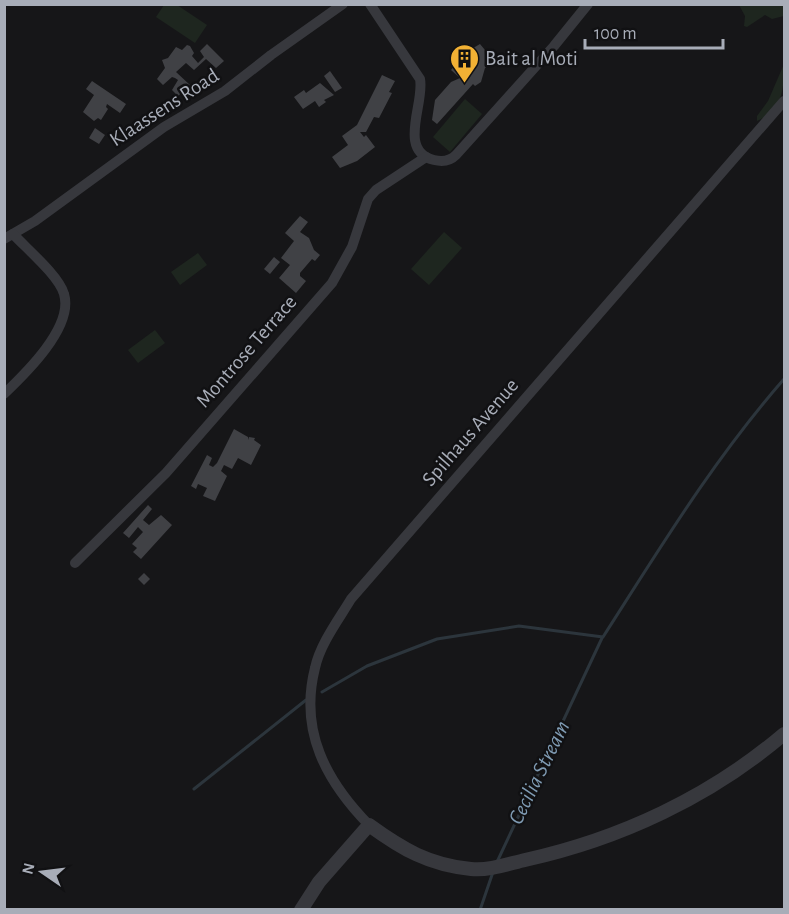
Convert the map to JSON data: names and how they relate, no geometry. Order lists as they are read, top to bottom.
{
  "streets": {
    "street": ["Klaassens Road", "Montrose Terrace", "Spilhaus Avenue"]
  },
  "water": ["Cecilia Stream"],
  "places": {
    "building": ["Bait al Moti"]
  },
  "scale_bar": "100 m",
  "north": "left"
}
